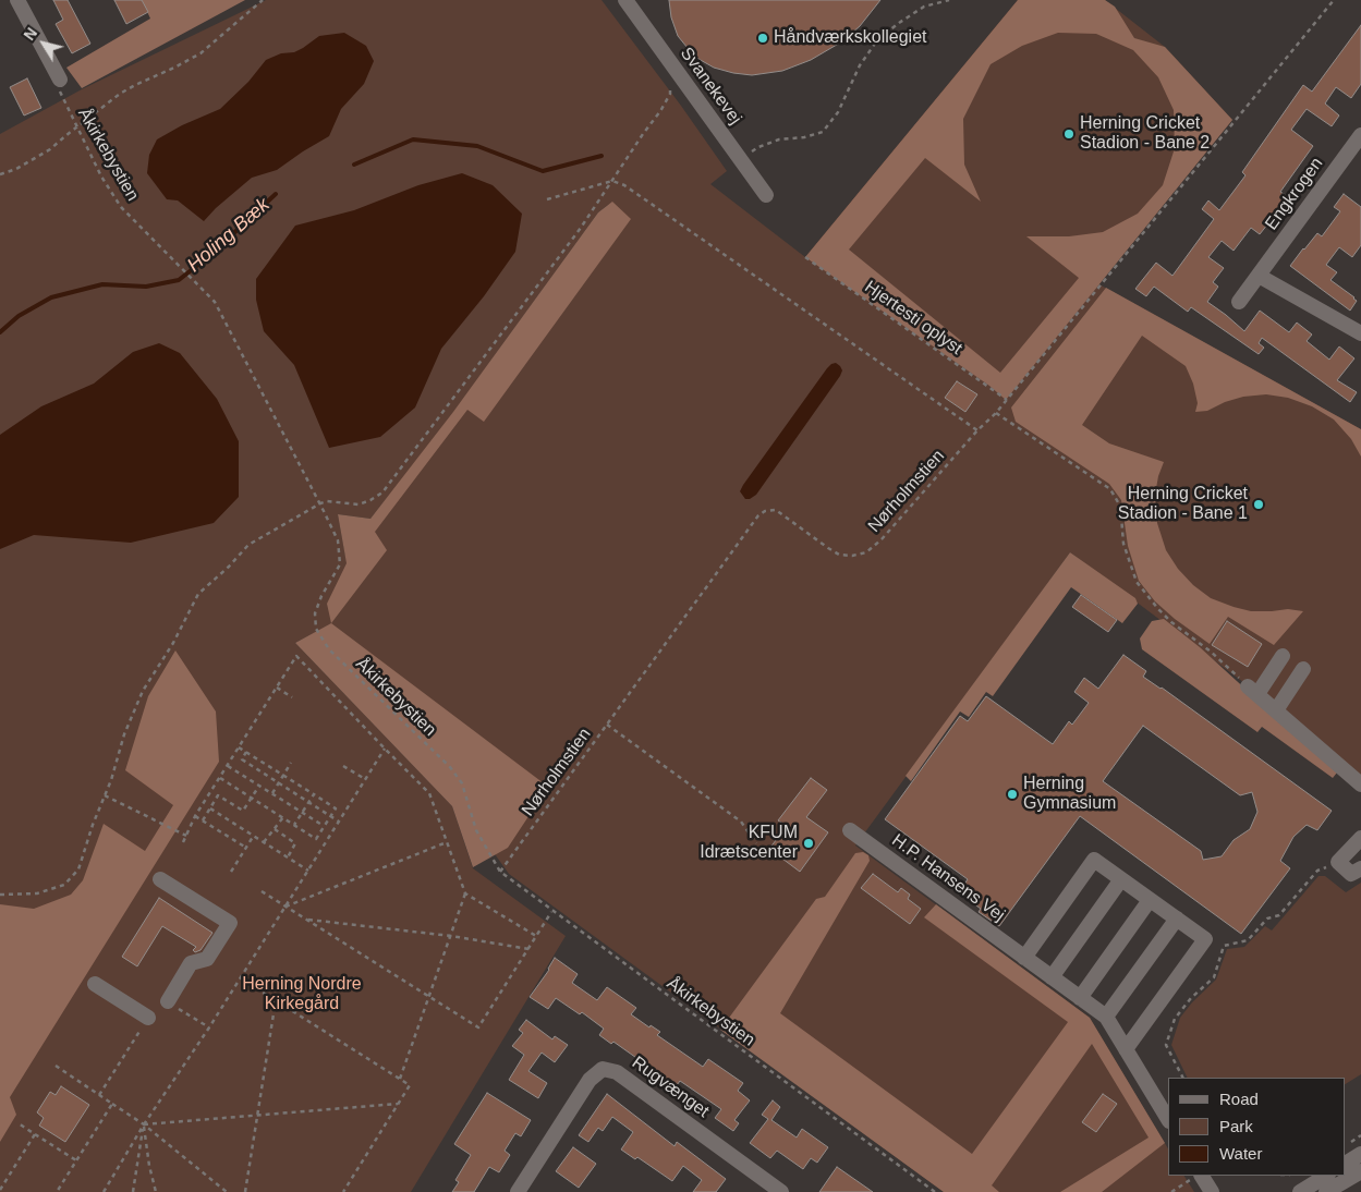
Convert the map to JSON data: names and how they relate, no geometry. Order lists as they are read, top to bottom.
{
  "streets": {
    "street": [
      "Svanekevej",
      "Engkrogen",
      "H.P. Hansens Vej",
      "Rugvænget"
    ],
    "path": ["Åkirkebystien", "Hjertesti oplyst", "Nørholmstien"]
  },
  "crossings": [
    ["Åkirkebystien", "Nørholmstien"],
    ["Hjertesti oplyst", "Nørholmstien"]
  ],
  "water": ["Holing Bæk"],
  "parks": ["Herning Nordre Kirkegård"],
  "places": [
    "Håndværkskollegiet",
    "Herning Cricket Stadion - Bane 2",
    "Herning Cricket Stadion - Bane 1",
    "Herning Gymnasium",
    "KFUM Idrætscenter"
  ],
  "legend": ["Road", "Park", "Water"],
  "north": "top left"
}
